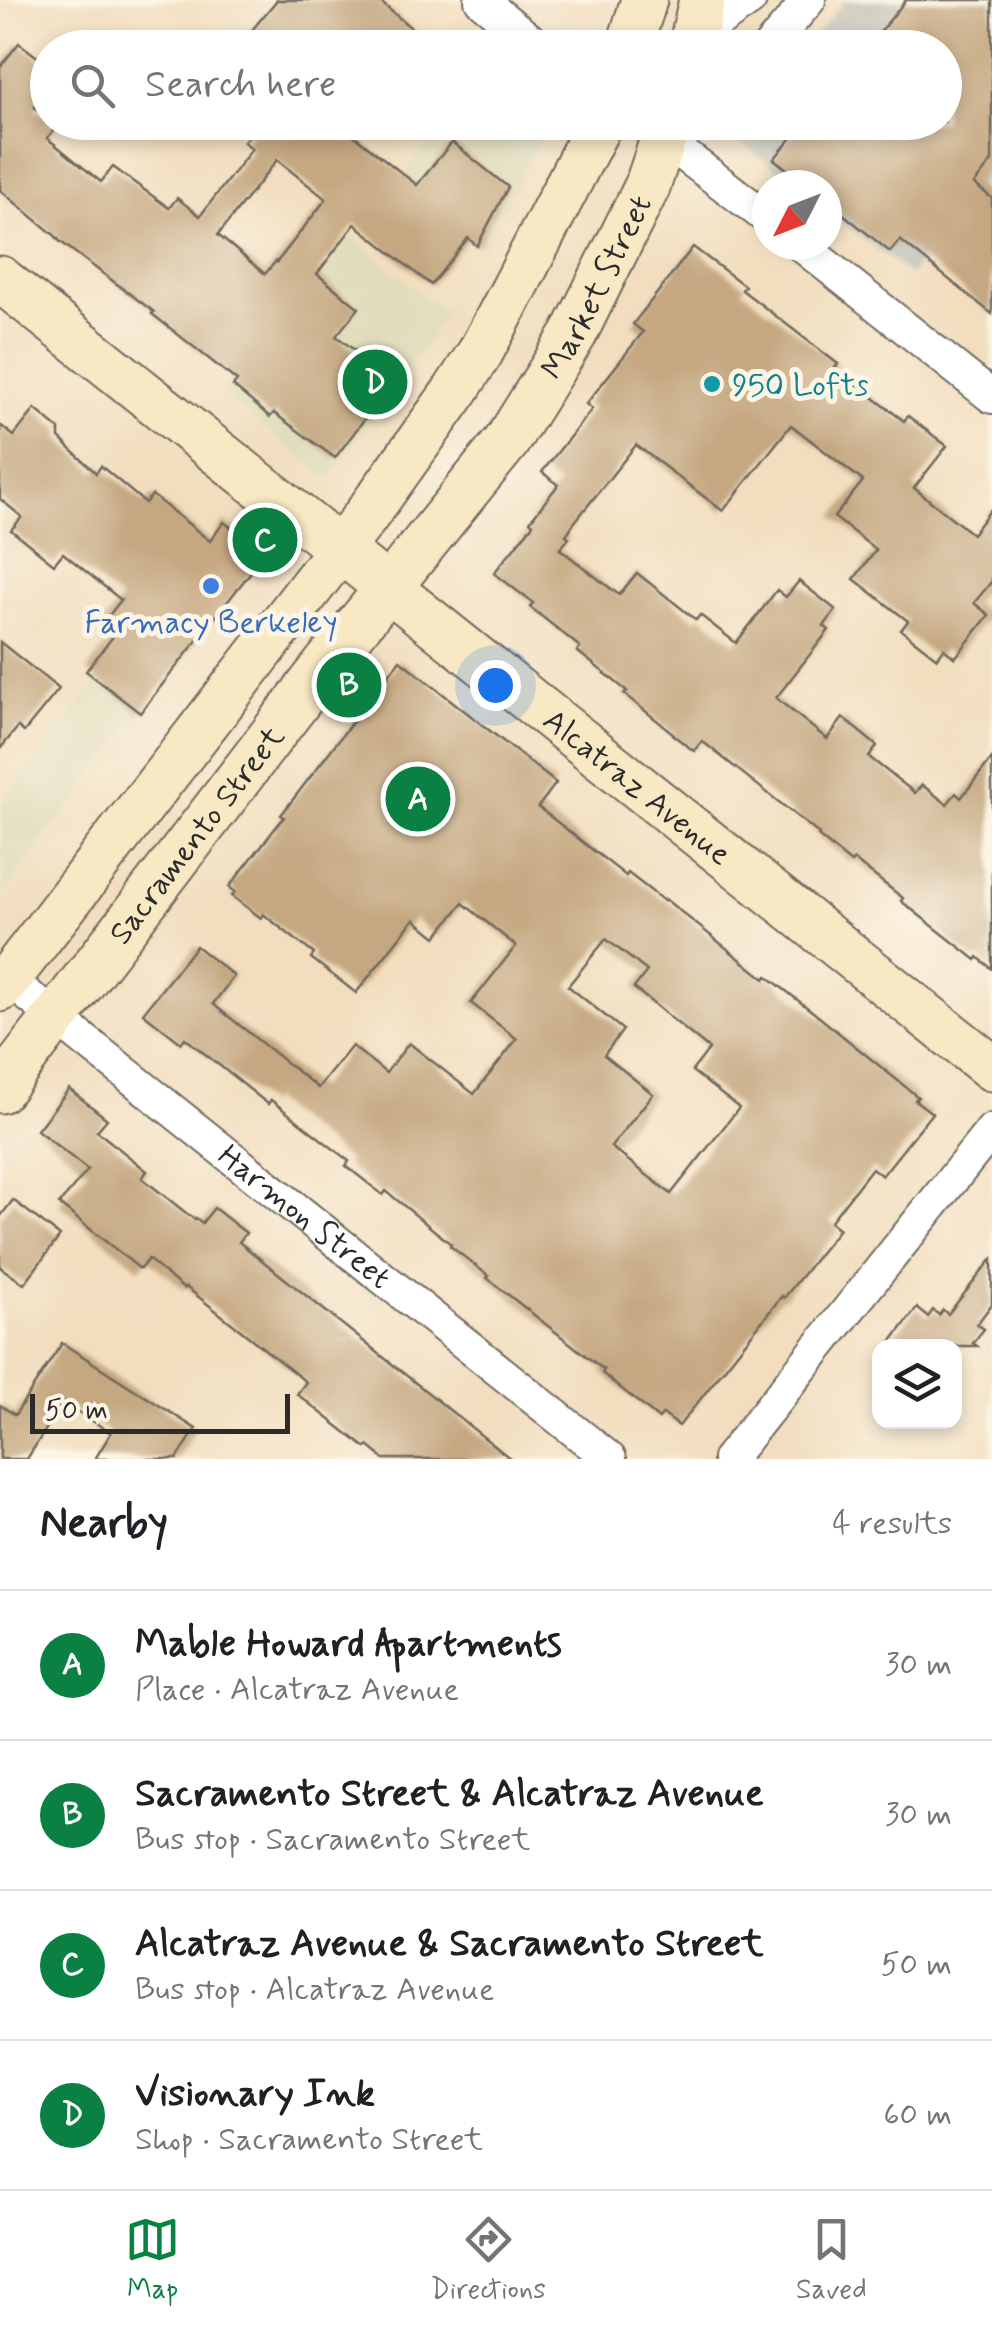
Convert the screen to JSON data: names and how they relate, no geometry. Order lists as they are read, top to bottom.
{
  "streets": {
    "street": [
      "Market Street",
      "Alcatraz Avenue",
      "Sacramento Street",
      "Harmon Street"
    ]
  },
  "crossings": [
    ["Market Street", "Sacramento Street"],
    ["Alcatraz Avenue", "Sacramento Street"],
    ["Sacramento Street", "Harmon Street"]
  ],
  "places": ["950 Lofts", "Farmacy Berkeley"],
  "scale_bar": "50 m",
  "north": "bottom left",
  "page": {
    "search": "Search here",
    "pins": [
      "D",
      "C",
      "B",
      "A"
    ],
    "scale": "50 m",
    "heading": ["Nearby", "4 results"],
    "list": [
      {
        "mark": "A",
        "name": "Mable Howard Apartments",
        "note": "Place · Alcatraz Avenue",
        "value": "30 m"
      },
      {
        "mark": "B",
        "name": "Sacramento Street & Alcatraz Avenue",
        "note": "Bus stop · Sacramento Street",
        "value": "30 m"
      },
      {
        "mark": "C",
        "name": "Alcatraz Avenue & Sacramento Street",
        "note": "Bus stop · Alcatraz Avenue",
        "value": "50 m"
      },
      {
        "mark": "D",
        "name": "Visionary Ink",
        "note": "Shop · Sacramento Street",
        "value": "60 m"
      }
    ],
    "nav": ["Map", "Directions", "Saved"]
  }
}
